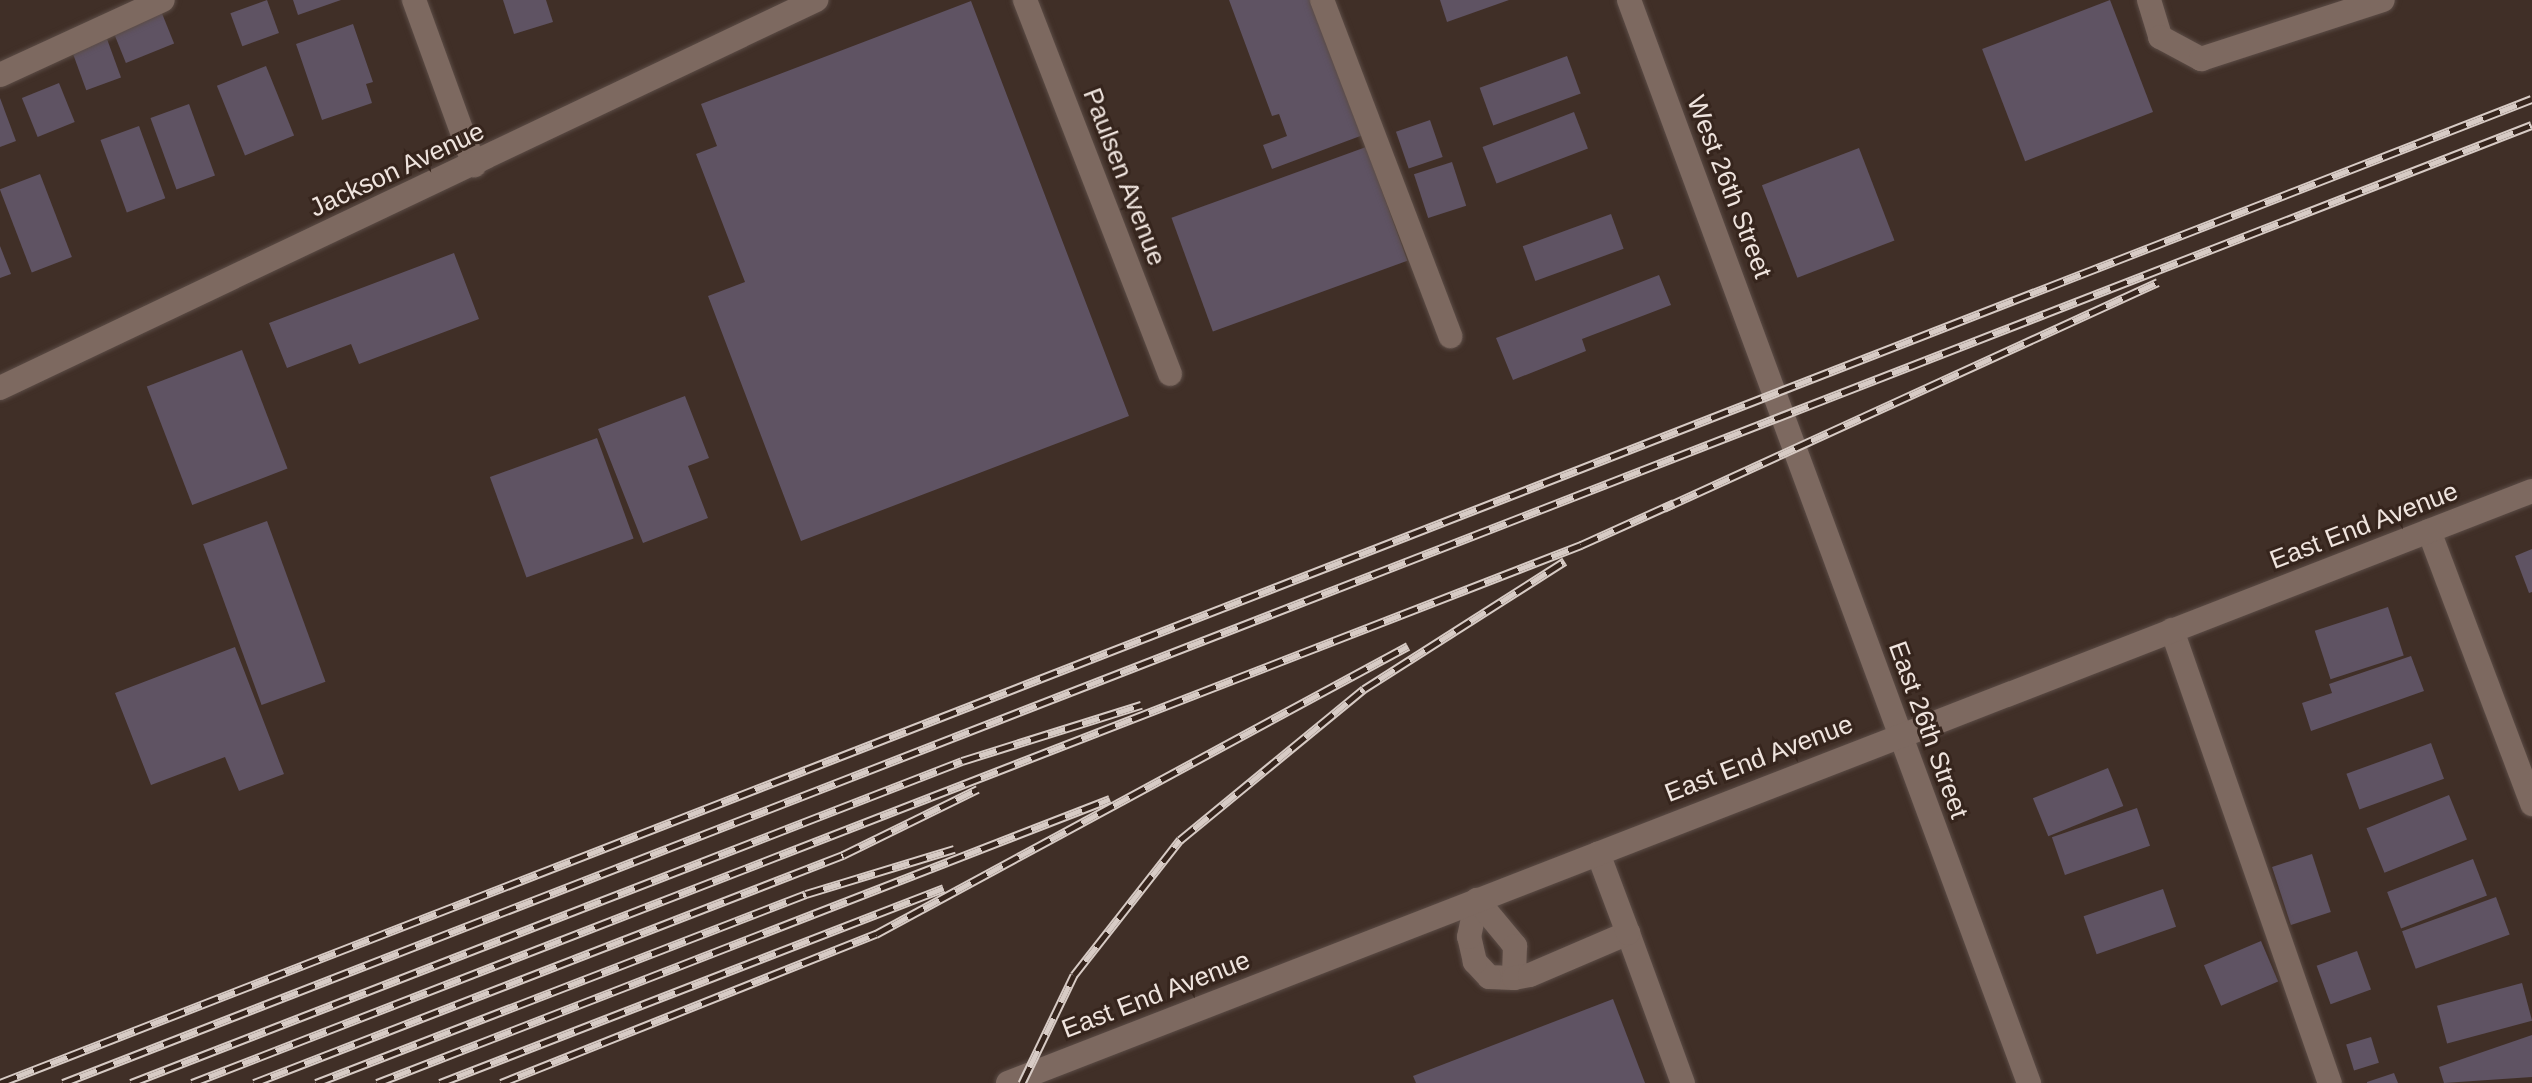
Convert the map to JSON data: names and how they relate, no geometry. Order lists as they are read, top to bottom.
{
  "streets": {
    "street": [
      "Jackson Avenue",
      "Paulsen Avenue",
      "West 26th Street",
      "East End Avenue",
      "East 26th Street"
    ]
  },
  "crossings": [
    ["West 26th Street", "East 26th Street"],
    ["East End Avenue", "East 26th Street"]
  ]
}
